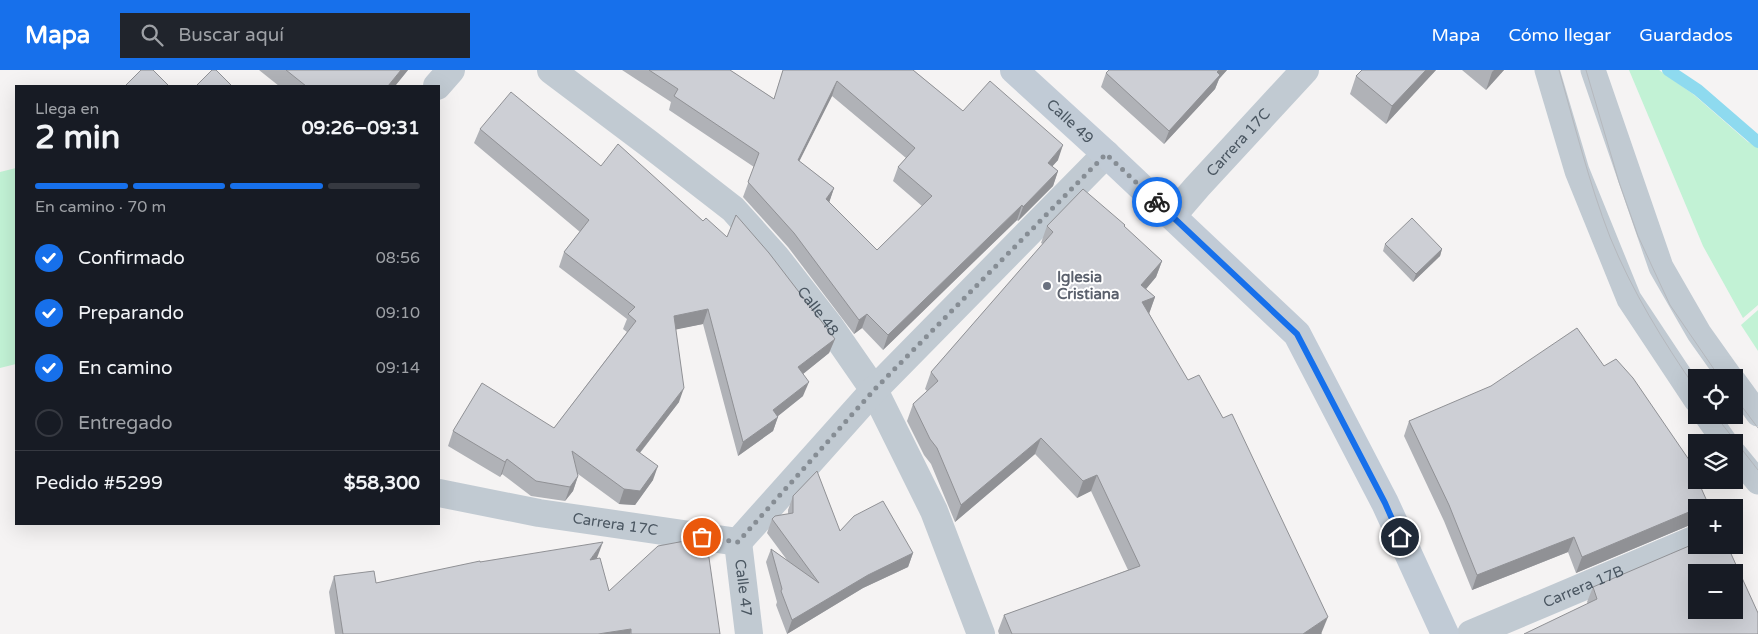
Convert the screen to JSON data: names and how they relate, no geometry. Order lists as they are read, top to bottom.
{
  "streets": {
    "main road": ["Calle 49"],
    "street": [
      "Carrera 17C",
      "Calle 48",
      "Carrera 17B",
      "Calle 47"
    ]
  },
  "crossings": [
    ["Calle 49", "Carrera 17C"],
    ["Carrera 17C", "Calle 47"]
  ],
  "places": ["Iglesia Cristiana"],
  "page": {
    "header": "Mapa",
    "search": "Buscar aquí",
    "nav": ["Mapa", "Cómo llegar", "Guardados"],
    "heading": ["2 min", "Llega en", "09:26–09:31"],
    "panel": ["Pedido #5299", "$58,300"],
    "bar": "En camino · 70 m",
    "list": [
      ["Confirmado", "08:56"],
      ["Preparando", "09:10"],
      ["En camino", "09:14"],
      "Entregado"
    ],
    "map_buttons": ["+", "−"]
  }
}
